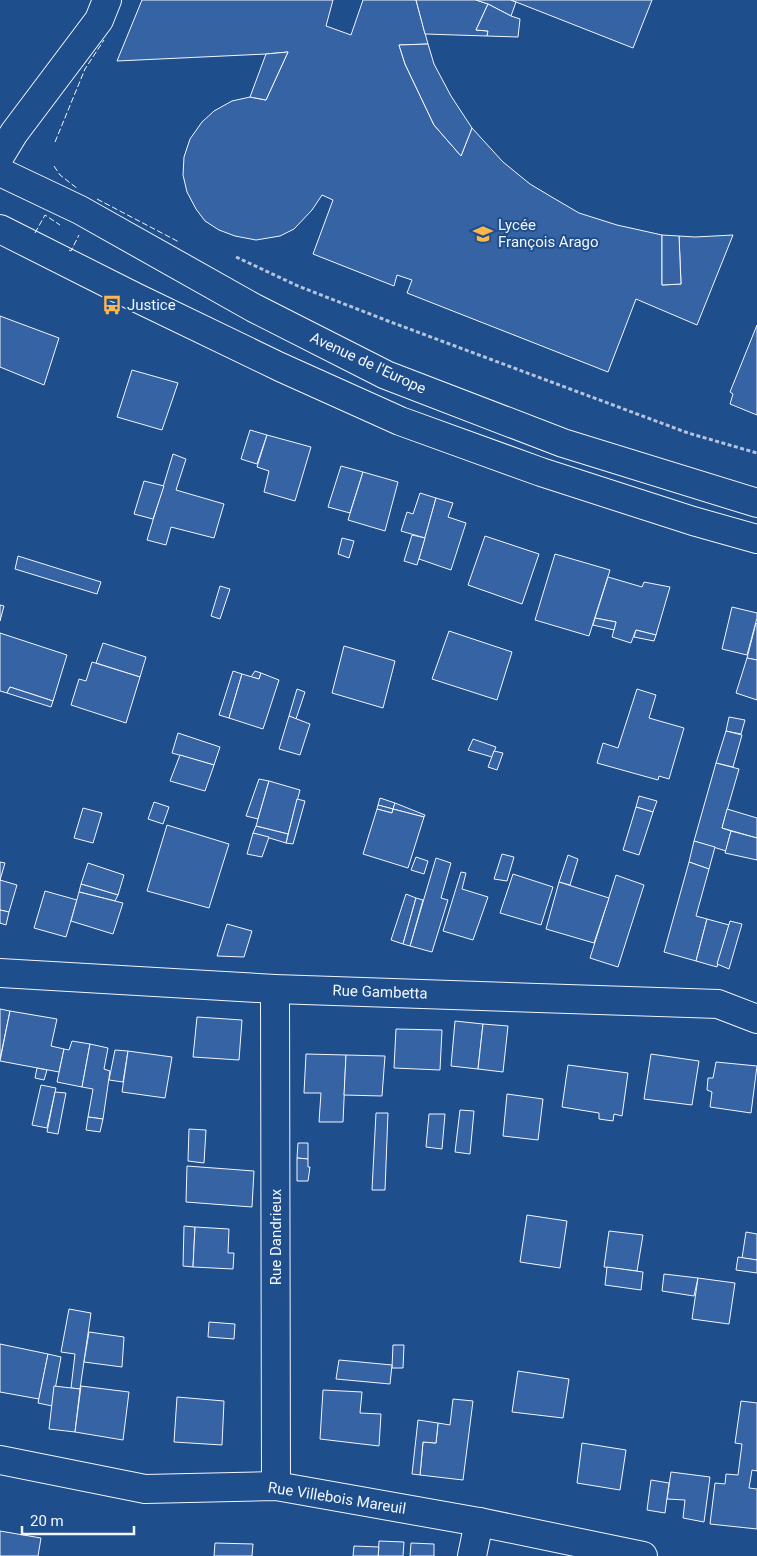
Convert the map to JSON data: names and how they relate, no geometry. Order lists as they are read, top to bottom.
{
  "streets": {
    "street": [
      "Avenue de l'Europe",
      "Rue Gambetta",
      "Rue Dandrieux",
      "Rue Villebois Mareuil"
    ]
  },
  "crossings": [
    ["Rue Gambetta", "Rue Dandrieux"],
    ["Rue Dandrieux", "Rue Villebois Mareuil"]
  ],
  "places": {
    "school or university": ["Lycée François Arago"],
    "bus stop": ["Justice"]
  },
  "scale_bar": "20 m"
}
